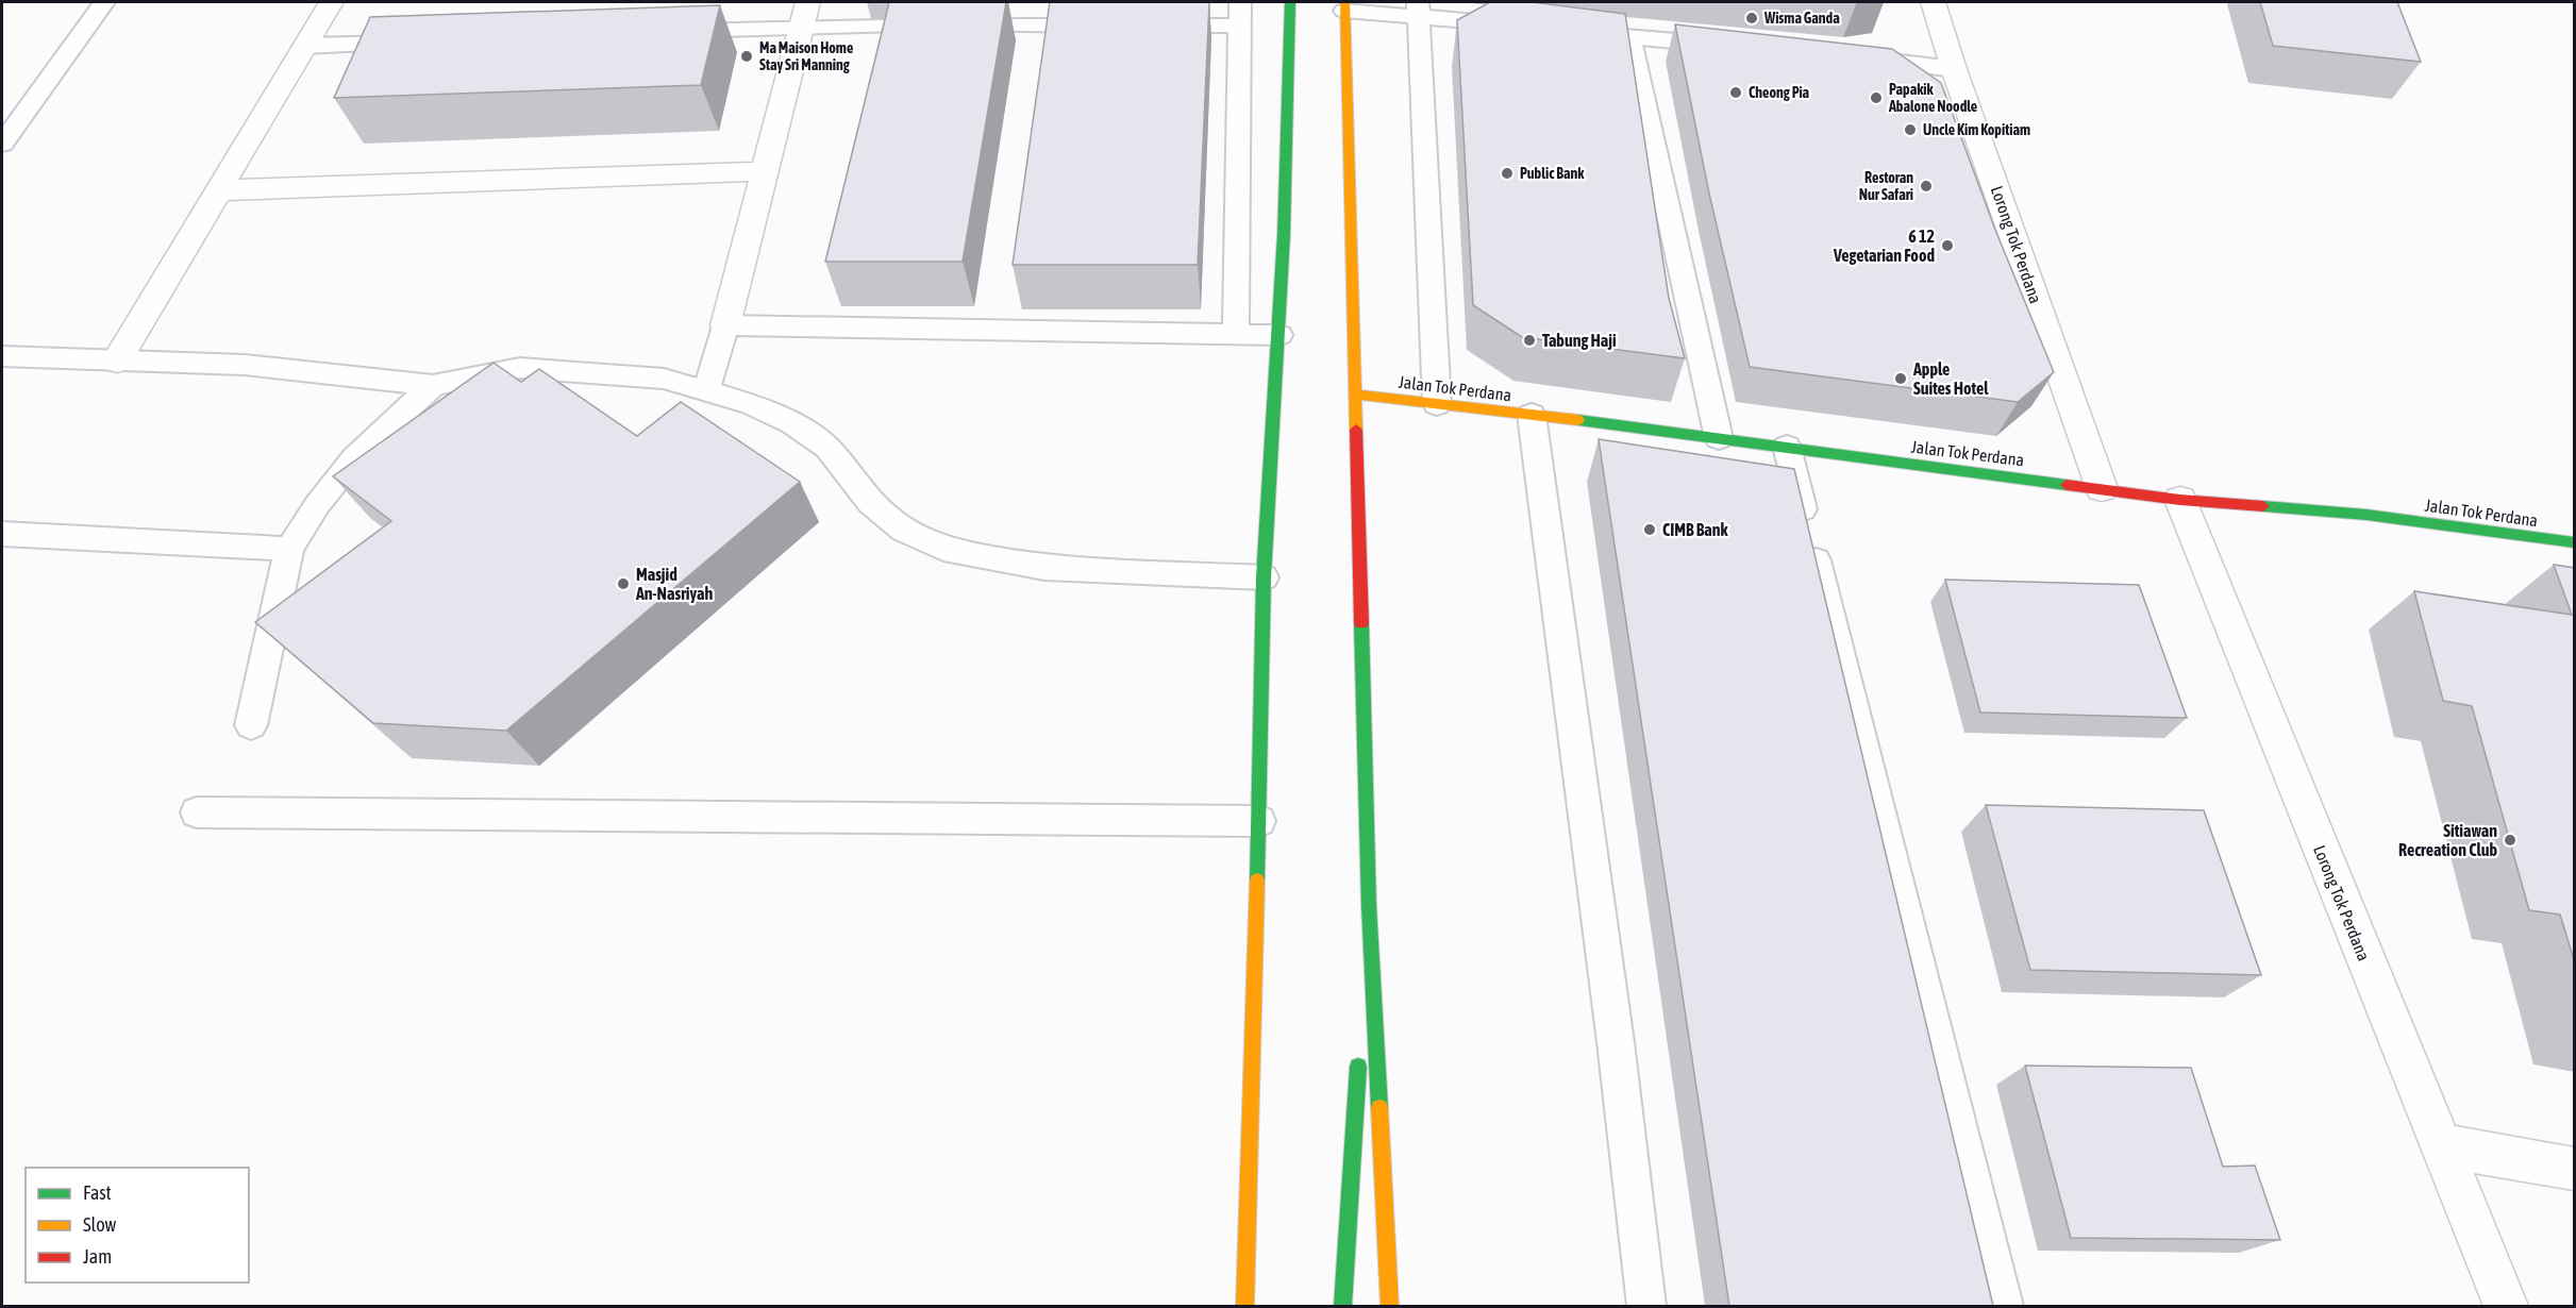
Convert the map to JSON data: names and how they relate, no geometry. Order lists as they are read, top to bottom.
{
  "streets": {
    "main road": ["Jalan Tok Perdana"],
    "street": ["Lorong Tok Perdana"]
  },
  "crossings": [
    ["Lorong Tok Perdana", "Jalan Tok Perdana"]
  ],
  "places": [
    "Wisma Ganda",
    "Ma Maison Home Stay Sri Manning",
    "Cheong Pia",
    "Papakik Abalone Noodle",
    "Uncle Kim Kopitiam",
    "Public Bank",
    "Restoran Nur Safari",
    "6 12 Vegetarian Food",
    "Tabung Haji",
    "Apple Suites Hotel",
    "CIMB Bank",
    "Masjid An-Nasriyah",
    "Sitiawan Recreation Club"
  ],
  "legend": ["Fast", "Slow", "Jam"]
}
